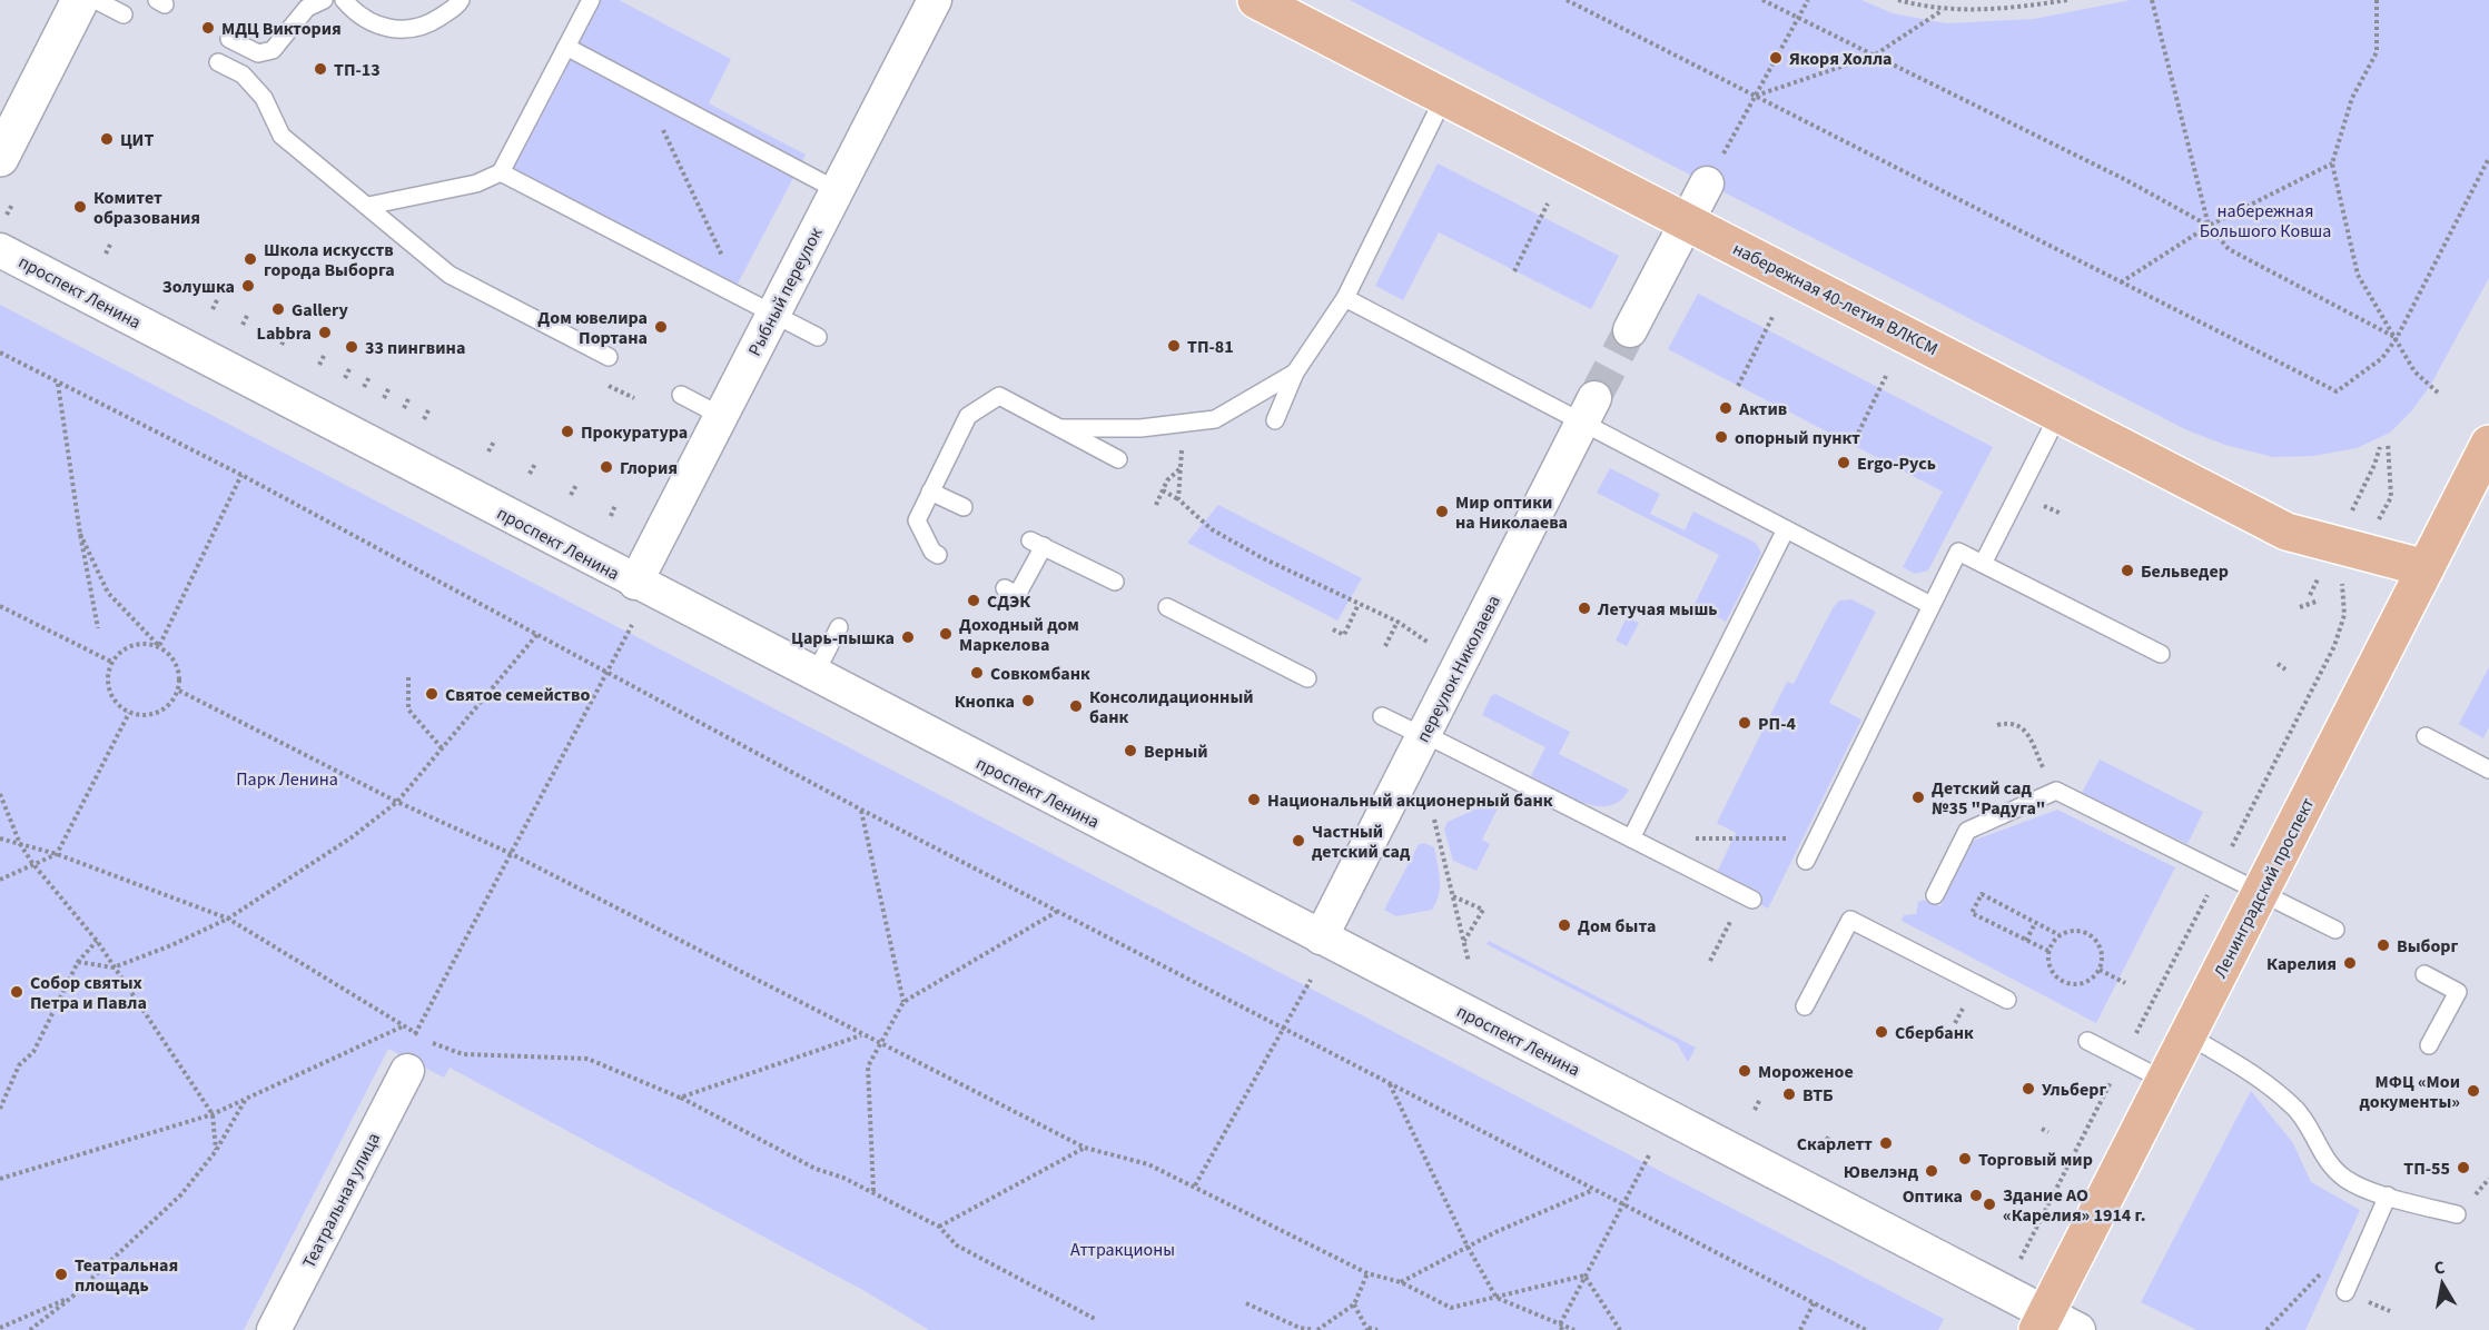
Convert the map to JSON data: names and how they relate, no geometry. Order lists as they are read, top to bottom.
{
  "streets": {
    "main road": ["набережная 40-летия ВЛКСМ", "Ленинградский проспект"],
    "street": [
      "проспект Ленина",
      "Рыбный переулок",
      "переулок Николаева",
      "Театральная улица"
    ]
  },
  "crossings": [
    ["проспект Ленина", "Рыбный переулок"],
    ["проспект Ленина", "переулок Николаева"],
    ["проспект Ленина", "Ленинградский проспект"],
    ["набережная 40-летия ВЛКСМ", "Ленинградский проспект"]
  ],
  "parks": ["набережная Большого Ковша", "Парк Ленина", "Аттракционы"],
  "places": [
    "МДЦ Виктория",
    "Якоря Холла",
    "ТП-13",
    "ЦИТ",
    "Комитет образования",
    "Школа искусств города Выборга",
    "Золушка",
    "Gallery",
    "Дом ювелира Портана",
    "Labbra",
    "ТП-81",
    "33 пингвина",
    "Актив",
    "Прокуратура",
    "опорный пункт",
    "Ergo-Русь",
    "Глория",
    "Мир оптики на Николаева",
    "Бельведер",
    "СДЭК",
    "Летучая мышь",
    "Доходный дом Маркелова",
    "Царь-пышка",
    "Совкомбанк",
    "Святое семейство",
    "Кнопка",
    "Консолидационный банк",
    "РП-4",
    "Верный",
    "Детский сад №35 \"Радуга\"",
    "Национальный акционерный банк",
    "Частный детский сад",
    "Дом быта",
    "Выборг",
    "Карелия",
    "Собор святых Петра и Павла",
    "Сбербанк",
    "Мороженое",
    "Ульберг",
    "МФЦ «Мои документы»",
    "ВТБ",
    "Скарлетт",
    "Торговый мир",
    "ТП-55",
    "Ювелэнд",
    "Оптика",
    "Здание АО «Карелия» 1914 г.",
    "Театральная площадь"
  ],
  "north": "top"
}
